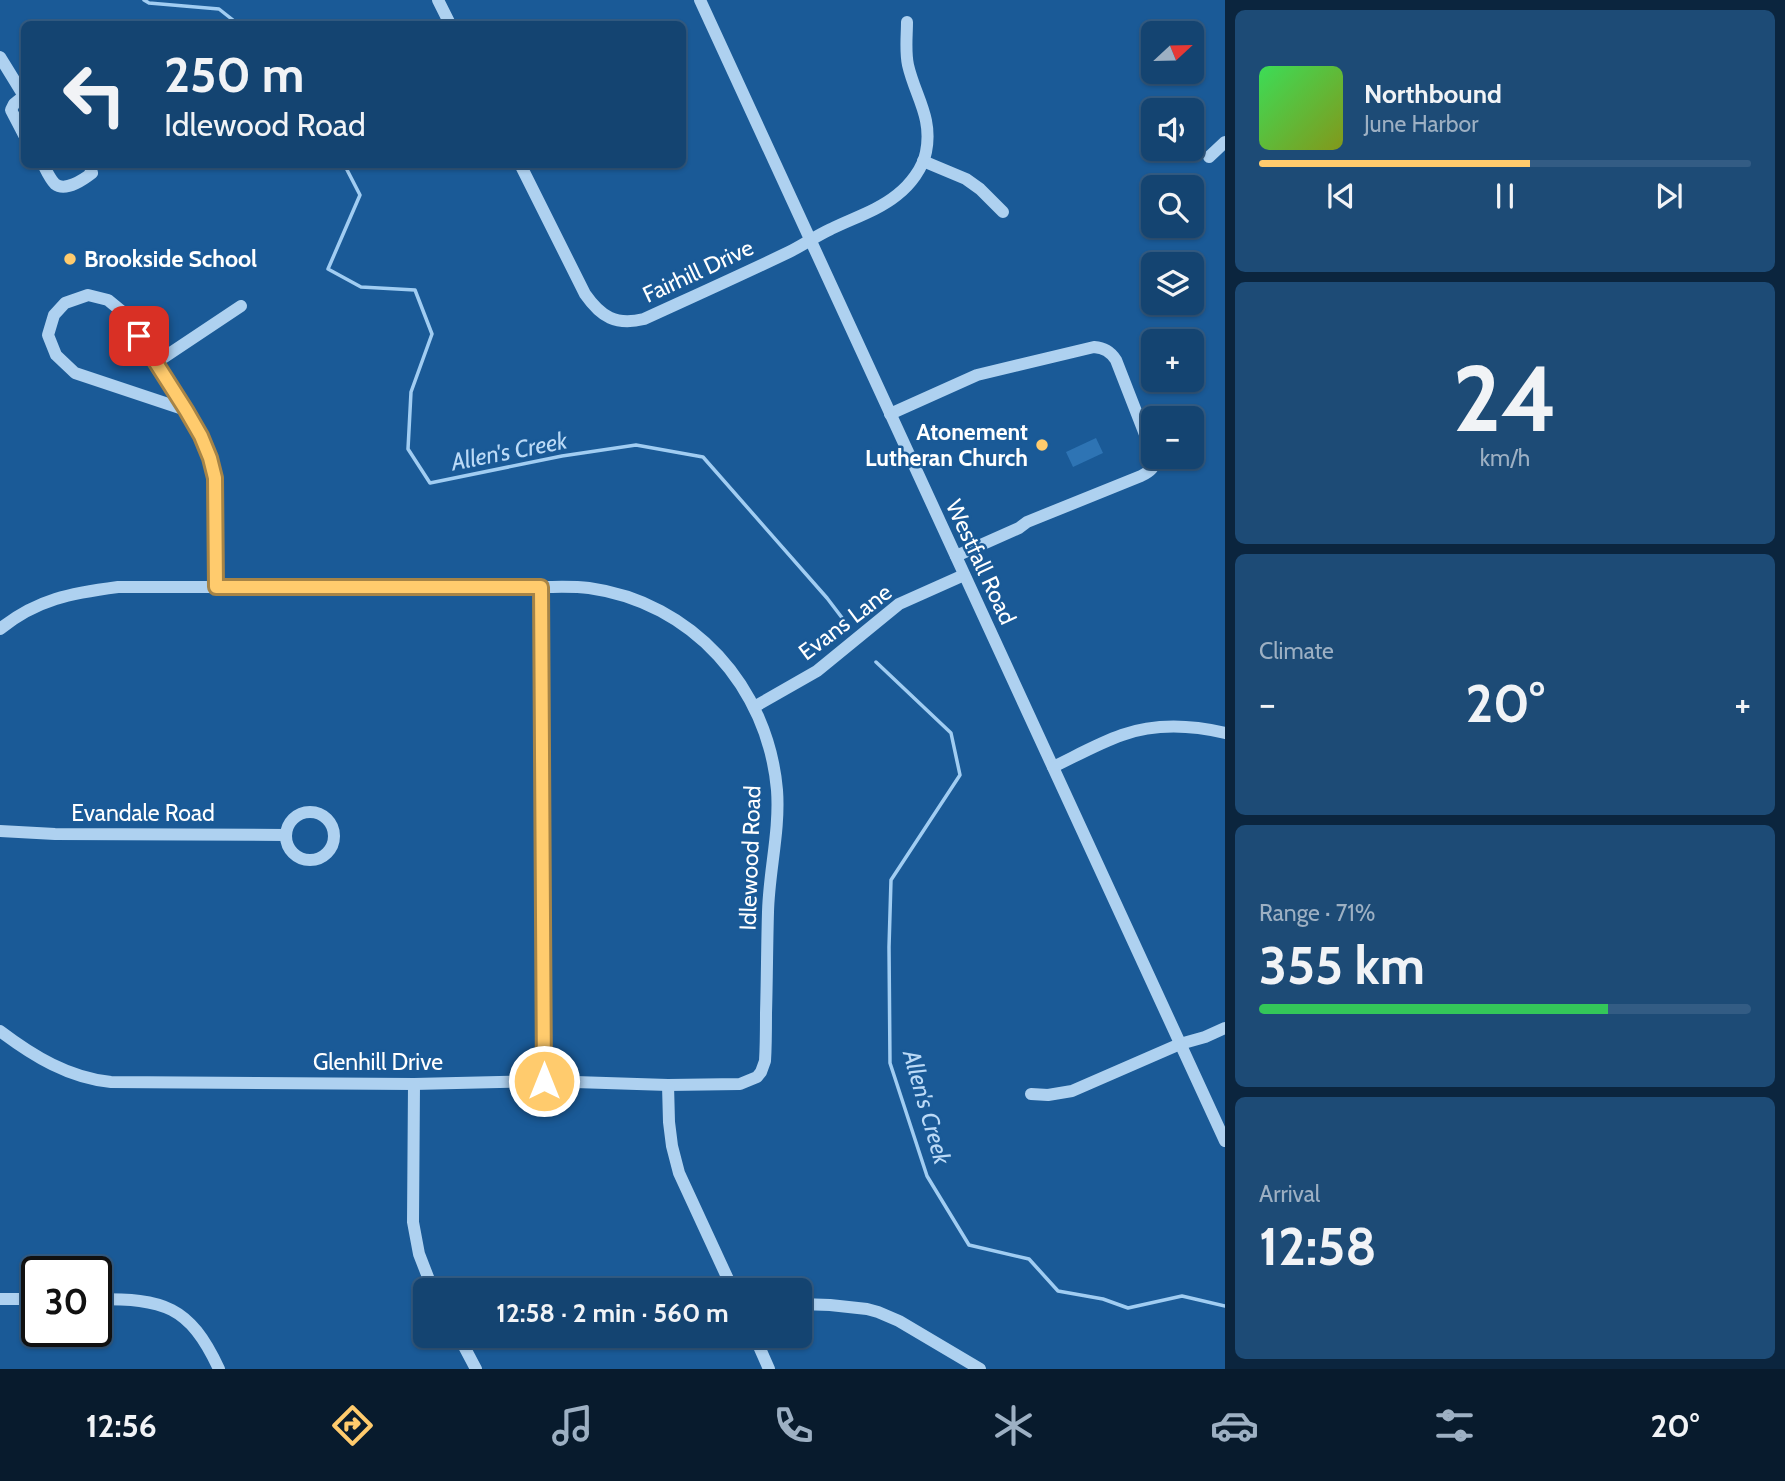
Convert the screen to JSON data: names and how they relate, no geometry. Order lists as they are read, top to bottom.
{
  "streets": {
    "street": [
      "Fairhill Drive",
      "Westfall Road",
      "Evans Lane",
      "Evandale Road",
      "Idlewood Road",
      "Glenhill Drive"
    ]
  },
  "crossings": [
    ["Fairhill Drive", "Westfall Road"],
    ["Westfall Road", "Evans Lane"],
    ["Evans Lane", "Idlewood Road"],
    ["Idlewood Road", "Glenhill Drive"]
  ],
  "water": ["Allen's Creek"],
  "places": ["Brookside School", "Atonement Lutheran Church"],
  "north": "right",
  "page": {
    "map_buttons": ["+", "−"],
    "turn": ["250 m", "Idlewood Road"],
    "song": ["Northbound", "June Harbor"],
    "tile": [
      ["24", "km/h"],
      "Climate",
      ["Range · 71%", "355 km"],
      ["Arrival", "12:58"]
    ],
    "heat": ["−", "20°", "+"],
    "limit": "30",
    "trip": "12:58 · 2 min · 560 m",
    "tabs": ["12:56", "20°"]
  }
}
